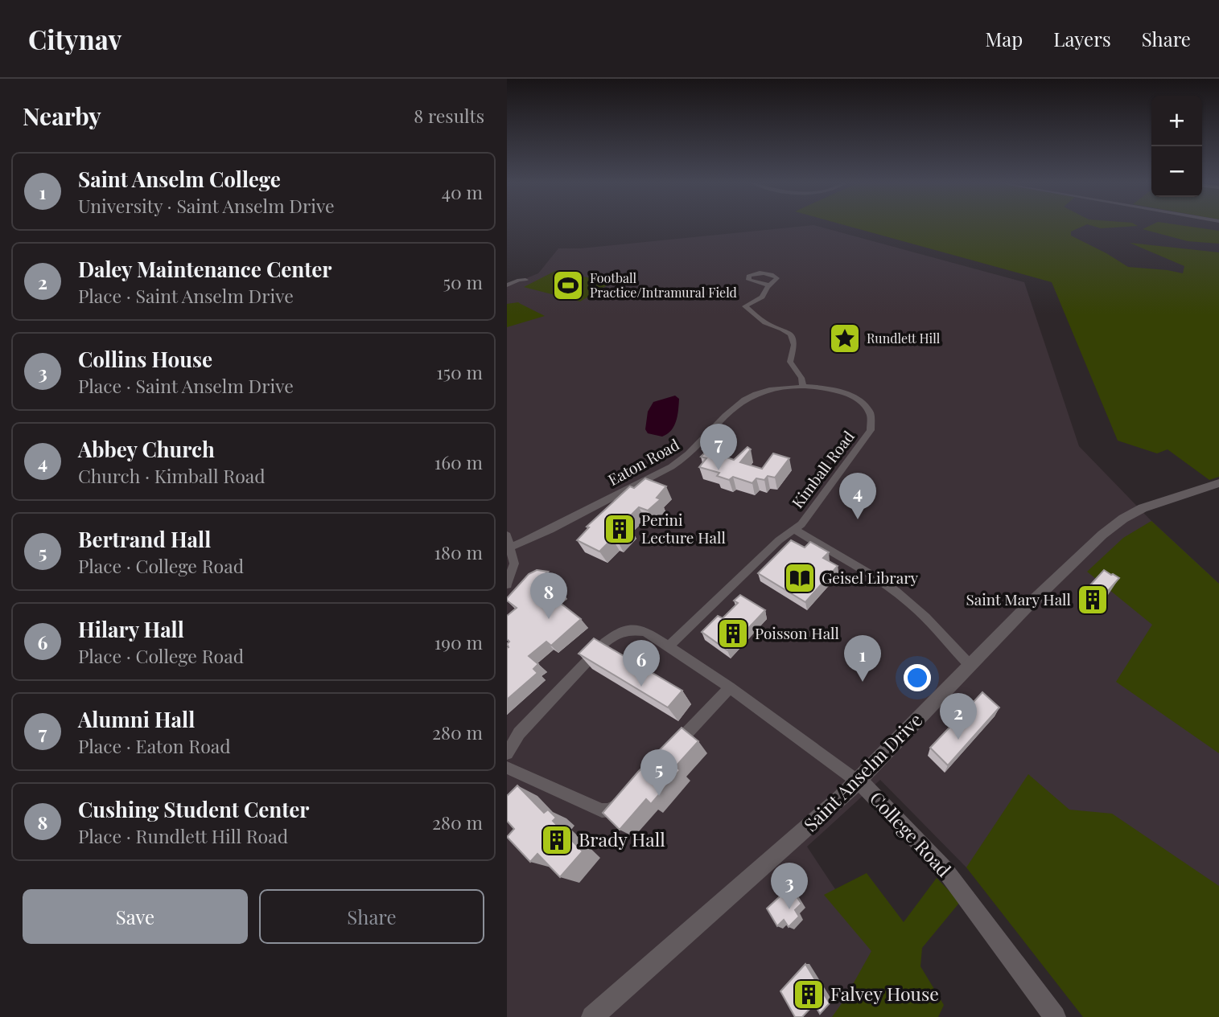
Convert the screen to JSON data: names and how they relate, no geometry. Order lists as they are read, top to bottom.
{
  "streets": {
    "street": [
      "Eaton Road",
      "Kimball Road",
      "Saint Anselm Drive",
      "College Road"
    ]
  },
  "crossings": [
    ["Eaton Road", "Kimball Road"],
    ["Kimball Road", "Saint Anselm Drive"],
    ["Saint Anselm Drive", "College Road"]
  ],
  "places": {
    "sports": ["Football Practice/Intramural Field"],
    "place": ["Rundlett Hill"],
    "building": [
      "Perini Lecture Hall",
      "Saint Mary Hall",
      "Poisson Hall",
      "Brady Hall",
      "Falvey House"
    ],
    "library": ["Geisel Library"]
  },
  "page": {
    "header": "Citynav",
    "nav": ["Map", "Layers", "Share"],
    "heading": ["Nearby", "8 results"],
    "map_buttons": ["+", "−"],
    "list": [
      {
        "mark": "1",
        "name": "Saint Anselm College",
        "note": "University · Saint Anselm Drive",
        "value": "40 m"
      },
      {
        "mark": "2",
        "name": "Daley Maintenance Center",
        "note": "Place · Saint Anselm Drive",
        "value": "50 m"
      },
      {
        "mark": "3",
        "name": "Collins House",
        "note": "Place · Saint Anselm Drive",
        "value": "150 m"
      },
      {
        "mark": "4",
        "name": "Abbey Church",
        "note": "Church · Kimball Road",
        "value": "160 m"
      },
      {
        "mark": "5",
        "name": "Bertrand Hall",
        "note": "Place · College Road",
        "value": "180 m"
      },
      {
        "mark": "6",
        "name": "Hilary Hall",
        "note": "Place · College Road",
        "value": "190 m"
      },
      {
        "mark": "7",
        "name": "Alumni Hall",
        "note": "Place · Eaton Road",
        "value": "280 m"
      },
      {
        "mark": "8",
        "name": "Cushing Student Center",
        "note": "Place · Rundlett Hill Road",
        "value": "280 m"
      }
    ],
    "pins": [
      "7",
      "4",
      "8",
      "1",
      "6",
      "2",
      "5",
      "3"
    ],
    "buttons": ["Save", "Share"]
  }
}
